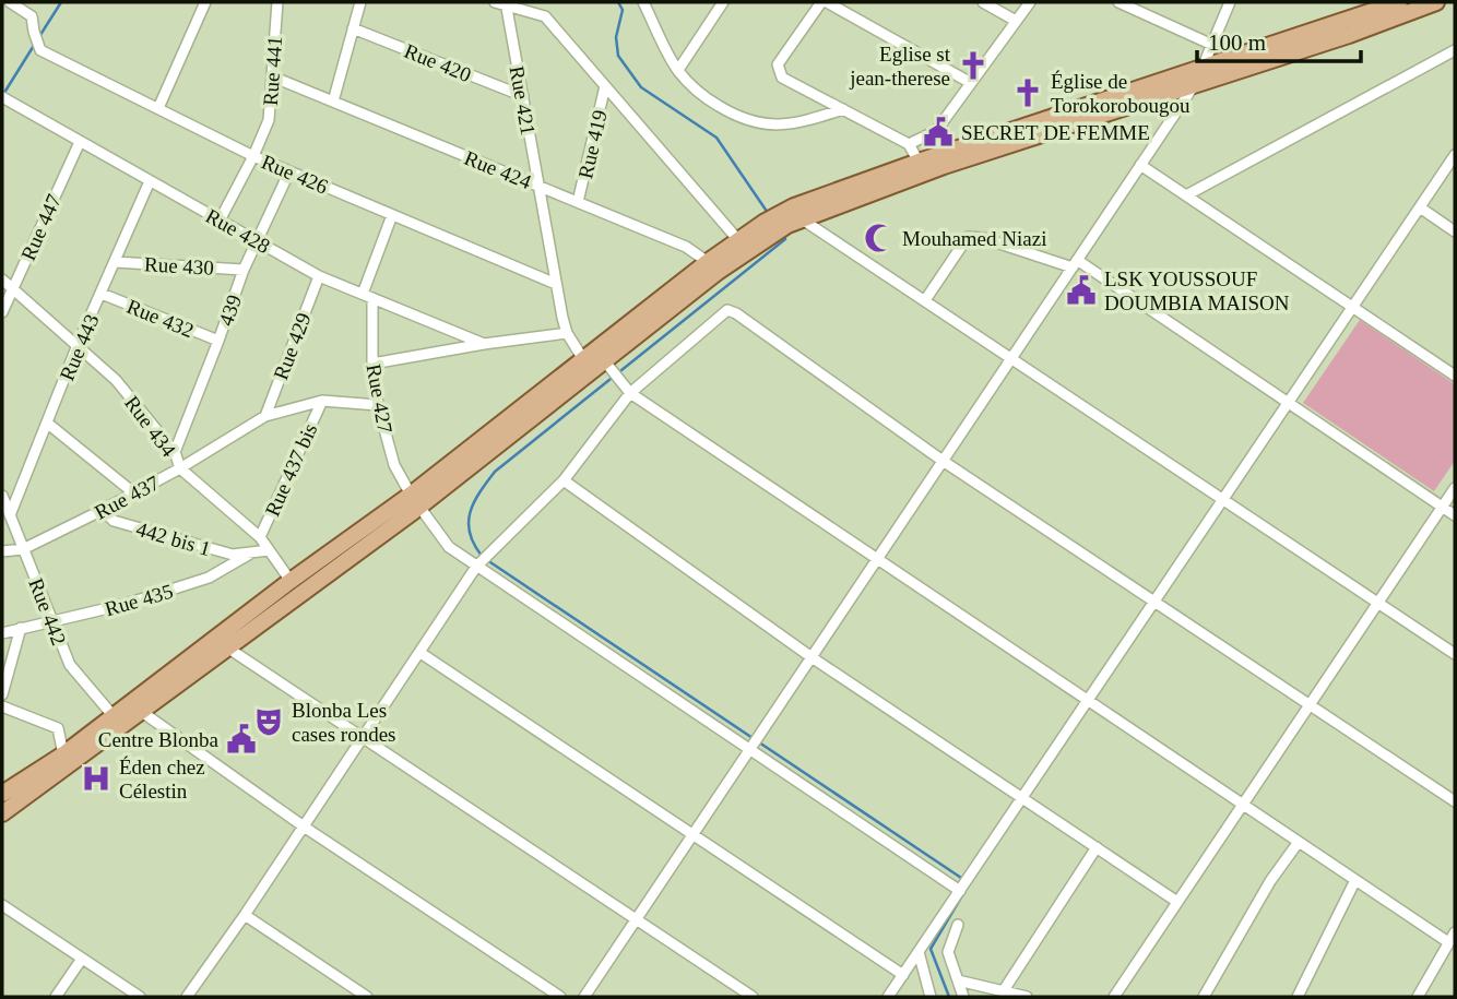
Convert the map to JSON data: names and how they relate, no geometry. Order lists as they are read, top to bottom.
{
  "streets": {
    "street": [
      "Rue 420",
      "Rue 441",
      "Rue 421",
      "Rue 419",
      "Rue 424",
      "Rue 426",
      "Rue 447",
      "Rue 428",
      "Rue 430",
      "439",
      "Rue 432",
      "Rue 429",
      "Rue 443",
      "Rue 427",
      "Rue 434",
      "Rue 437 bis",
      "Rue 437",
      "442 bis 1",
      "Rue 435",
      "Rue 442"
    ]
  },
  "crossings": [
    ["Rue 420", "Rue 421"],
    ["Rue 441", "Rue 424"],
    ["Rue 441", "Rue 426"],
    ["Rue 441", "Rue 428"],
    ["Rue 421", "Rue 424"],
    ["Rue 421", "Rue 426"],
    ["Rue 421", "Rue 428"],
    ["Rue 419", "Rue 424"],
    ["Rue 426", "439"],
    ["Rue 426", "Rue 427"],
    ["Rue 447", "Rue 428"],
    ["Rue 447", "Rue 434"],
    ["Rue 428", "439"],
    ["Rue 428", "Rue 429"],
    ["Rue 428", "Rue 443"],
    ["Rue 428", "Rue 427"],
    ["Rue 430", "439"],
    ["Rue 430", "Rue 443"],
    ["439", "Rue 432"],
    ["439", "Rue 434"],
    ["Rue 432", "Rue 443"],
    ["Rue 429", "Rue 437"],
    ["Rue 443", "Rue 434"],
    ["Rue 443", "Rue 442"],
    ["Rue 427", "Rue 437"],
    ["Rue 434", "Rue 437 bis"],
    ["Rue 434", "Rue 437"],
    ["Rue 434", "Rue 435"],
    ["Rue 437 bis", "Rue 437"],
    ["Rue 437", "442 bis 1"],
    ["Rue 437", "Rue 442"],
    ["442 bis 1", "Rue 435"],
    ["Rue 435", "Rue 442"]
  ],
  "places": {
    "church": ["Eglise st jean-therese", "Église de Torokorobougou"],
    "public building": ["SECRET DE FEMME", "LSK YOUSSOUF DOUMBIA MAISON", "Centre Blonba"],
    "mosque": ["Mouhamed Niazi"],
    "theatre": ["Blonba Les cases rondes"],
    "hospital": ["Éden chez Célestin"]
  },
  "scale_bar": "100 m"
}
